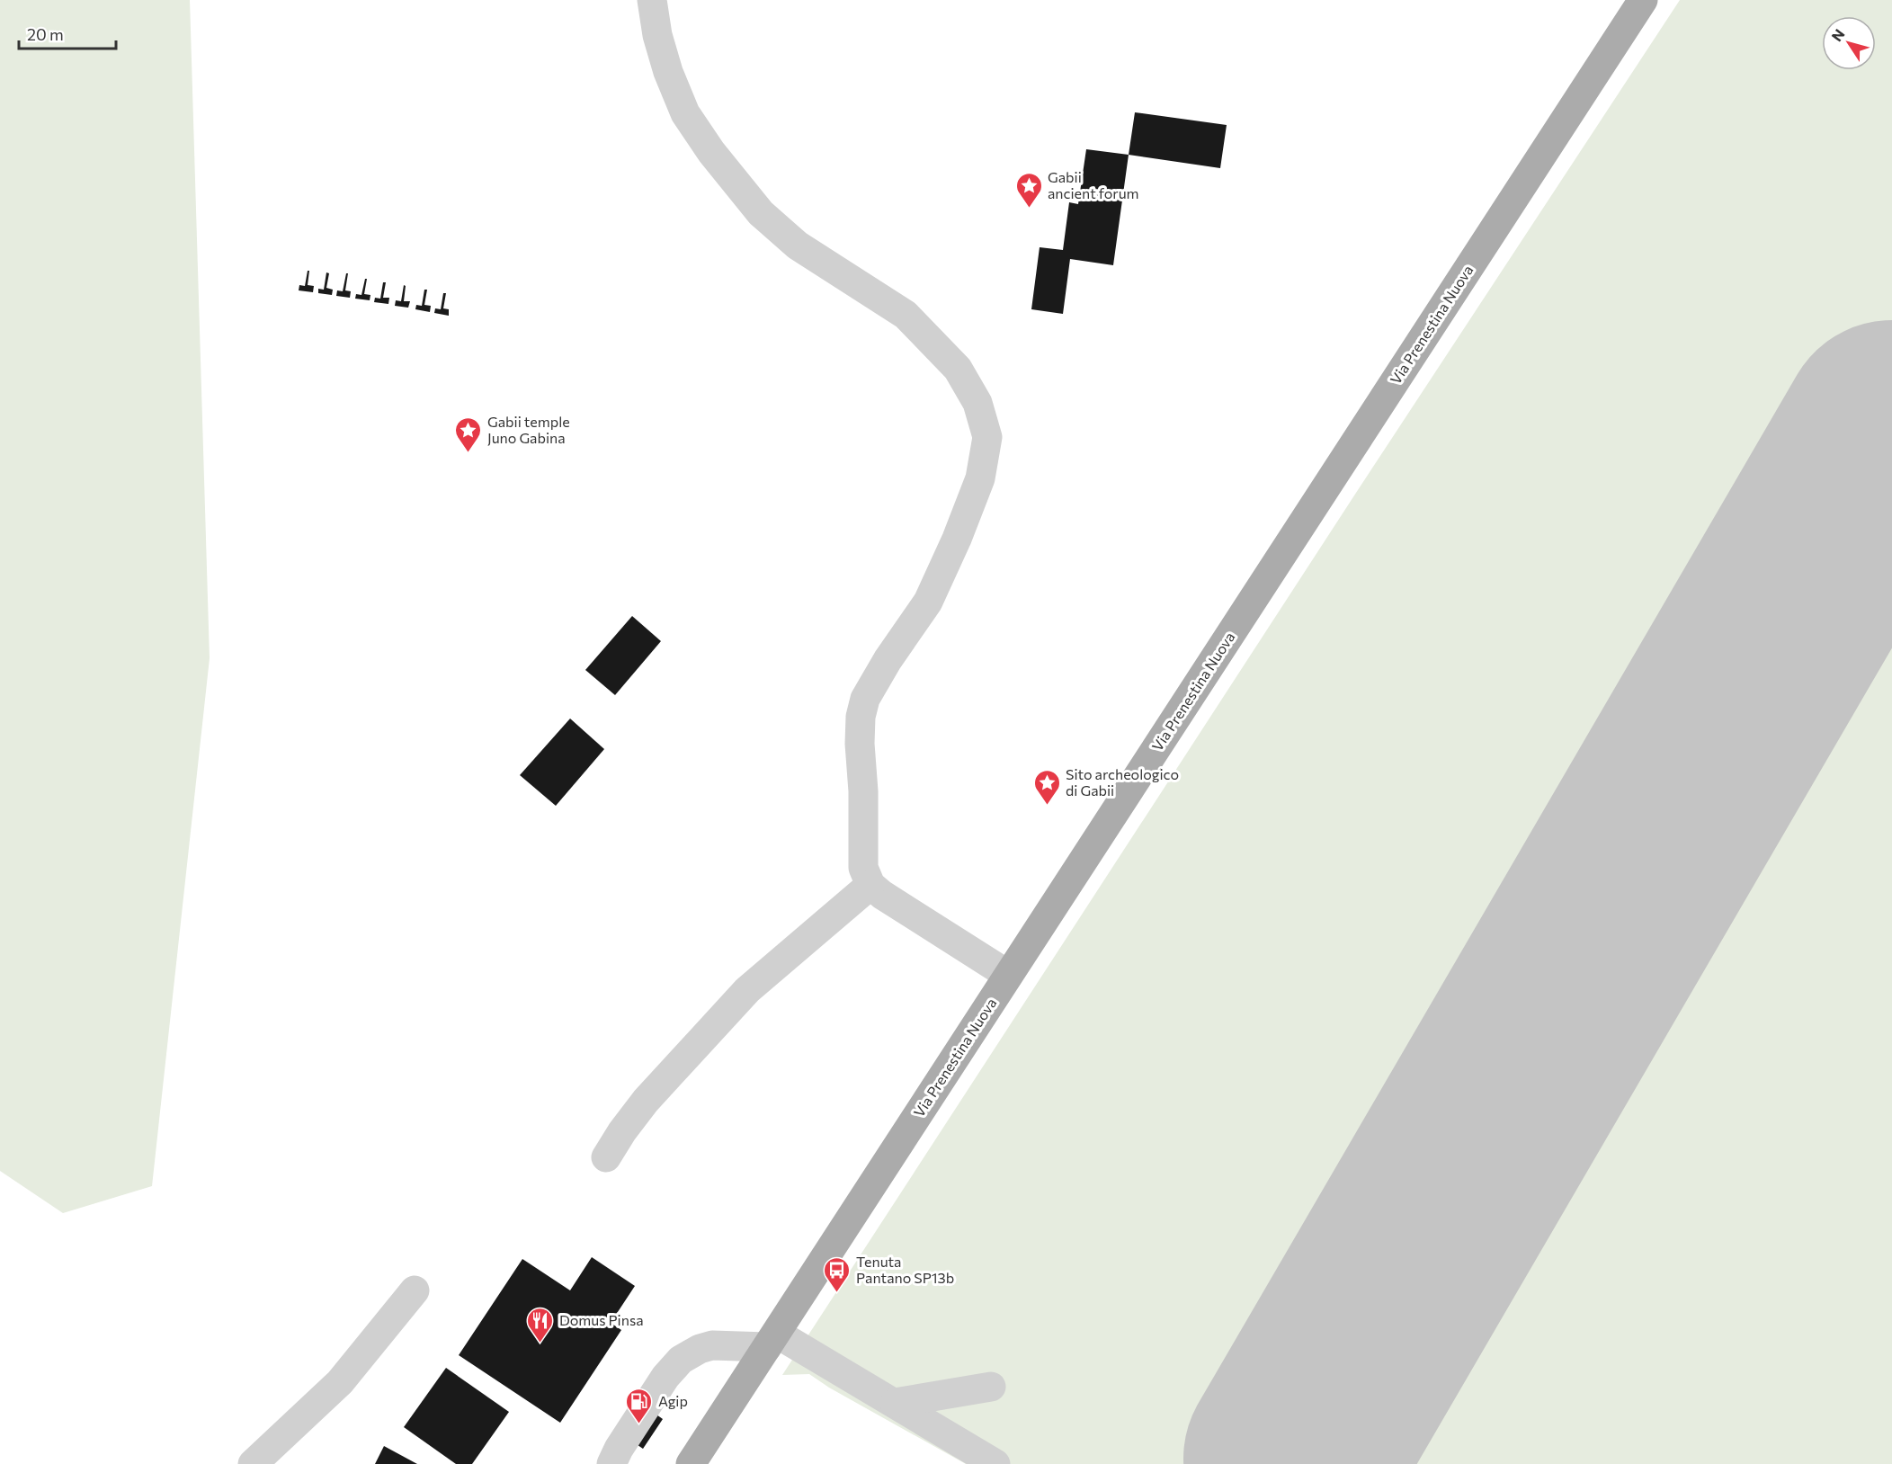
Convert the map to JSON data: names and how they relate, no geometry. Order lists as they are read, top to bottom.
{
  "streets": {
    "main road": ["Via Prenestina Nuova"]
  },
  "places": {
    "place": ["Gabii ancient forum", "Gabii temple Juno Gabina", "Sito archeologico di Gabii"],
    "bus stop": ["Tenuta Pantano SP13b"],
    "restaurant": ["Domus Pinsa"],
    "fuel station": ["Agip"]
  },
  "scale_bar": "20 m",
  "north": "top left"
}
